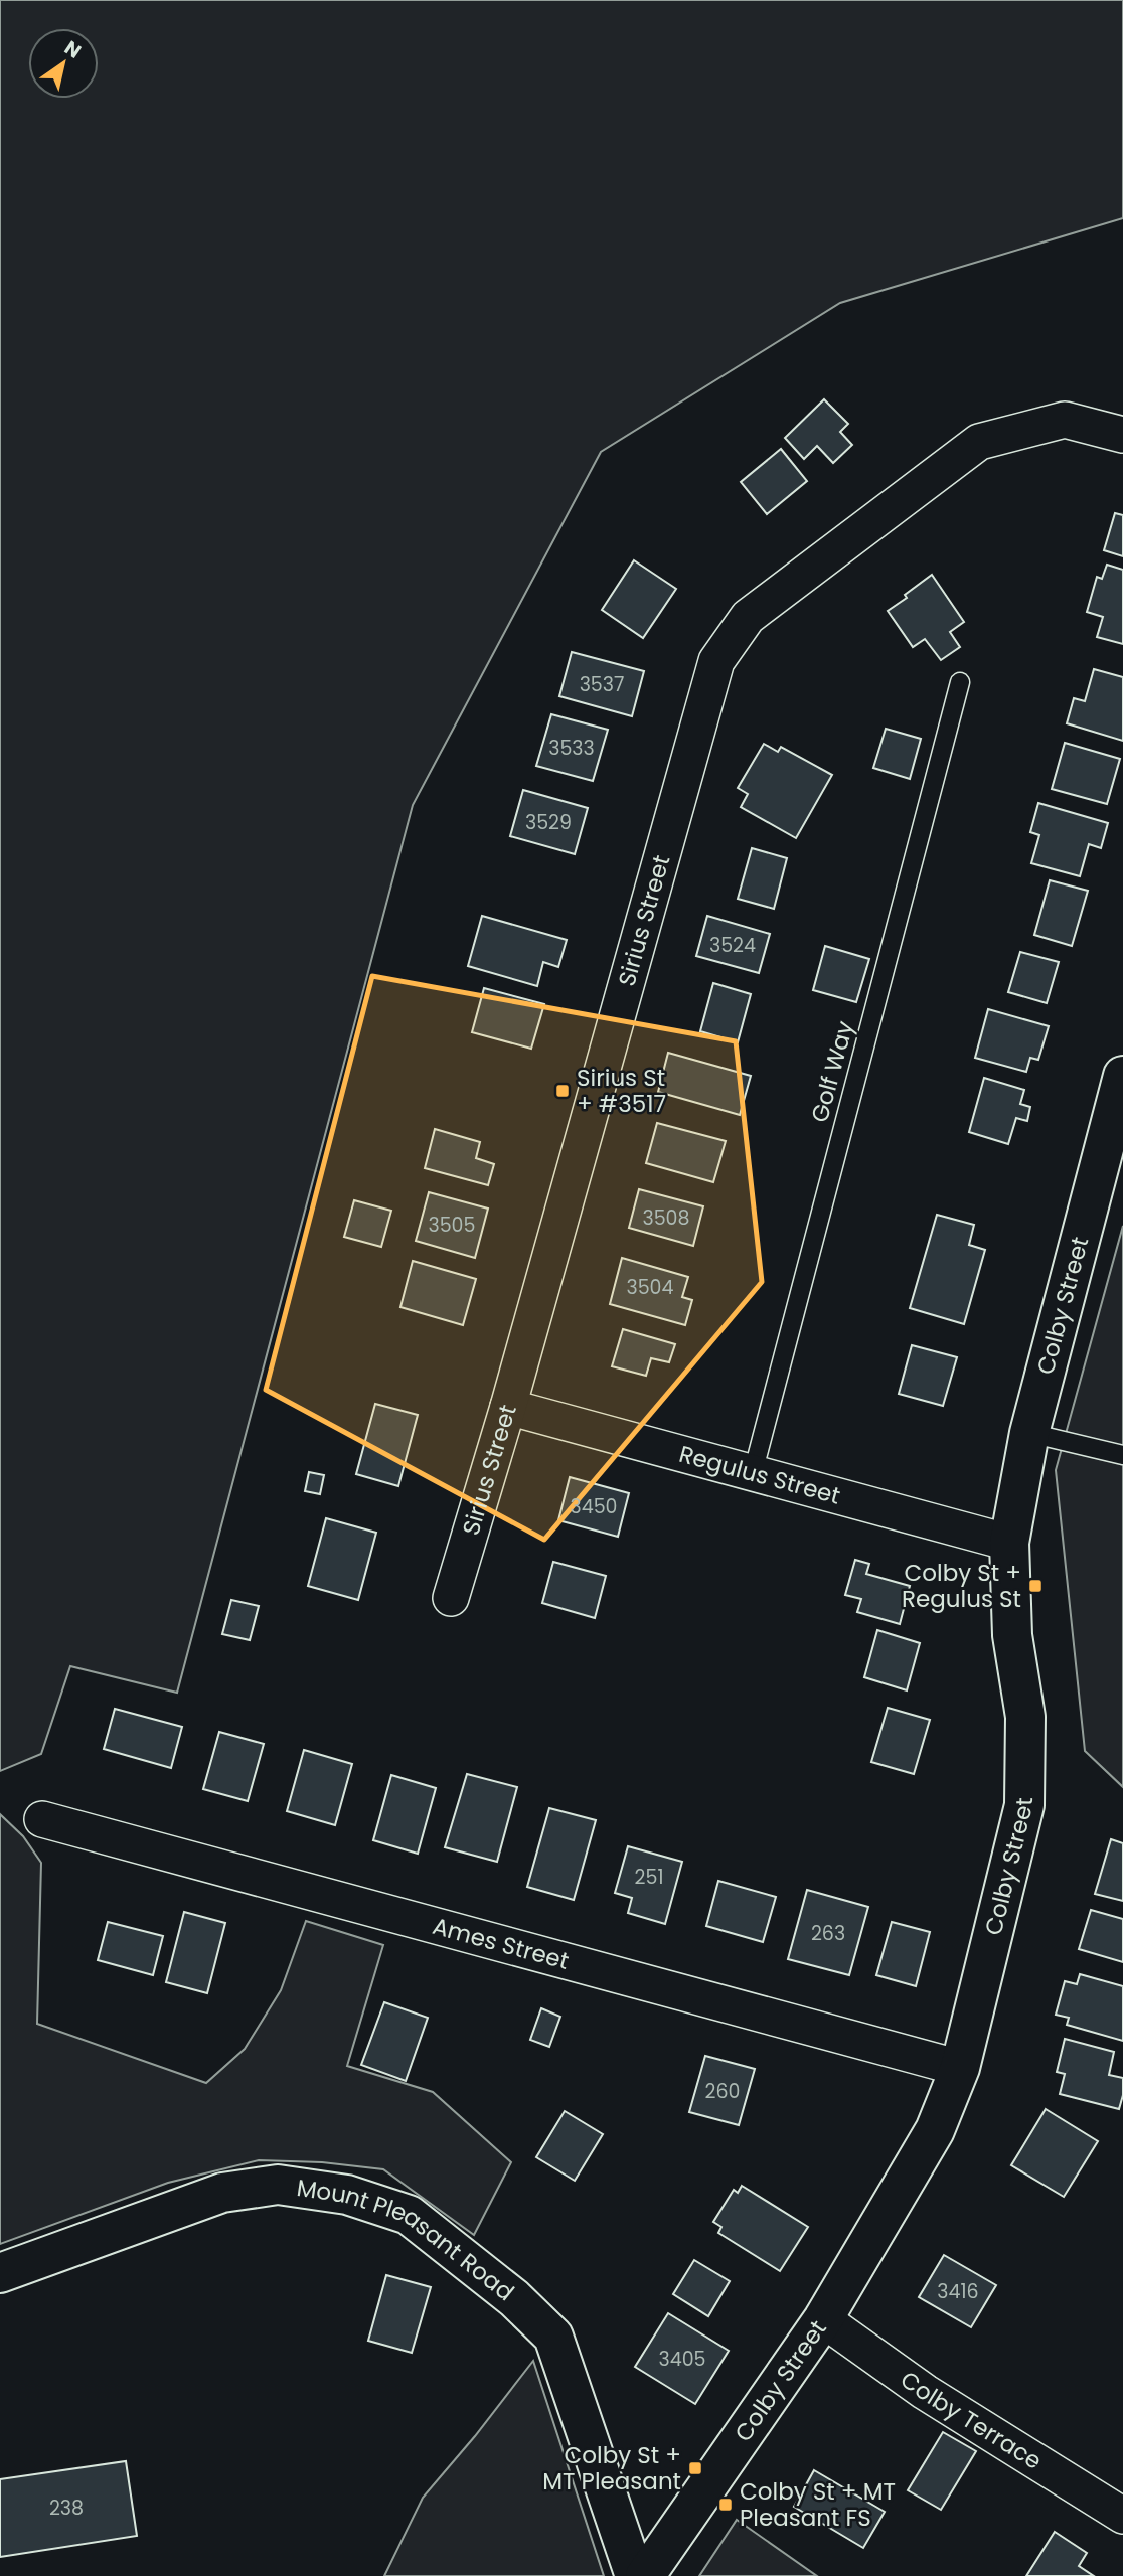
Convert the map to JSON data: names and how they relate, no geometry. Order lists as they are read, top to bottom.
{
  "streets": {
    "street": [
      "Sirius Street",
      "Colby Street",
      "Regulus Street",
      "Ames Street",
      "Mount Pleasant Road",
      "Colby Terrace"
    ],
    "lane": ["Golf Way"]
  },
  "crossings": [
    ["Sirius Street", "Regulus Street"],
    ["Golf Way", "Regulus Street"],
    ["Colby Street", "Regulus Street"],
    ["Colby Street", "Ames Street"],
    ["Colby Street", "Colby Terrace"]
  ],
  "places": {
    "transit": [
      "Sirius St + #3517",
      "Colby St + Regulus St",
      "Colby St + MT Pleasant",
      "Colby St + MT Pleasant FS"
    ]
  },
  "house_numbers": [
    "3537",
    "3533",
    "3529",
    "3524",
    "3508",
    "3505",
    "3504",
    "3450",
    "251",
    "263",
    "260",
    "3416",
    "3405",
    "238"
  ],
  "north": "top right"
}
